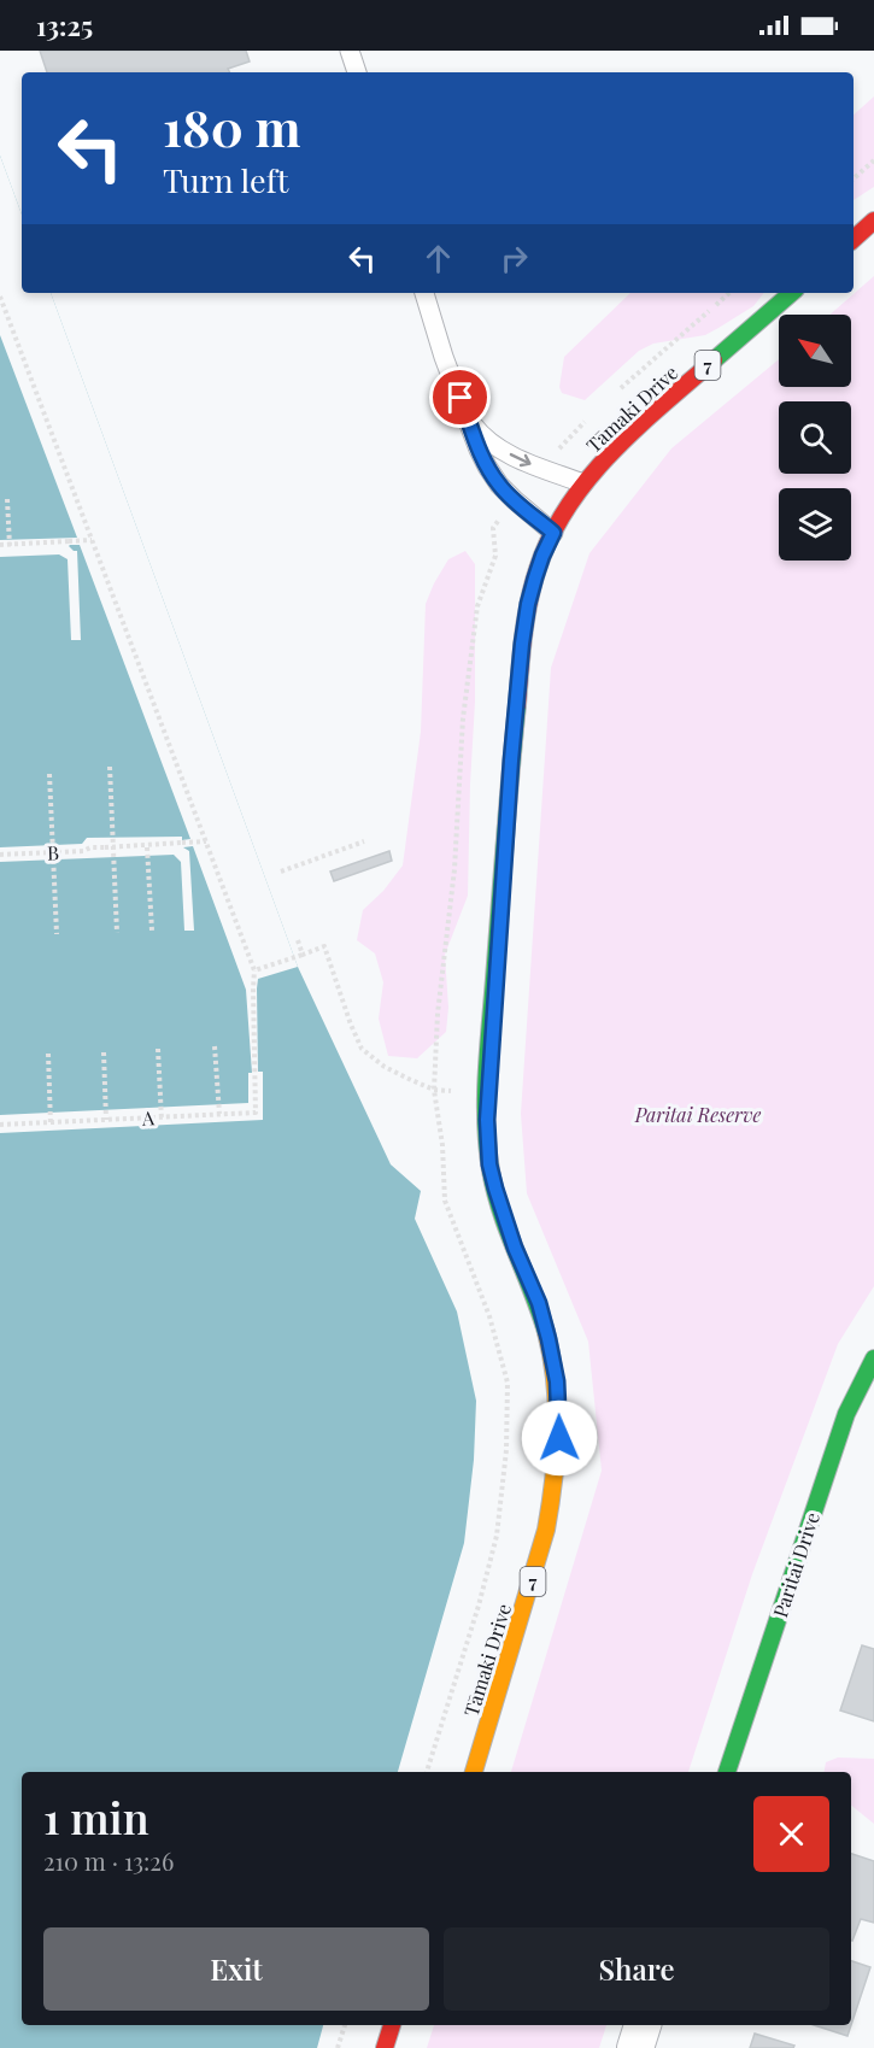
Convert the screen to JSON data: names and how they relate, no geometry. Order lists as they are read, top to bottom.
{
  "streets": {
    "main road": ["7", "Tāmaki Drive", "Paritai Drive"],
    "path": ["B", "A"]
  },
  "parks": ["Paritai Reserve"],
  "north": "top left",
  "page": {
    "status": "13:25",
    "turn": ["180 m", "Turn left"],
    "heading": ["1 min", "210 m · 13:26"],
    "buttons": ["Exit", "Share"]
  }
}
